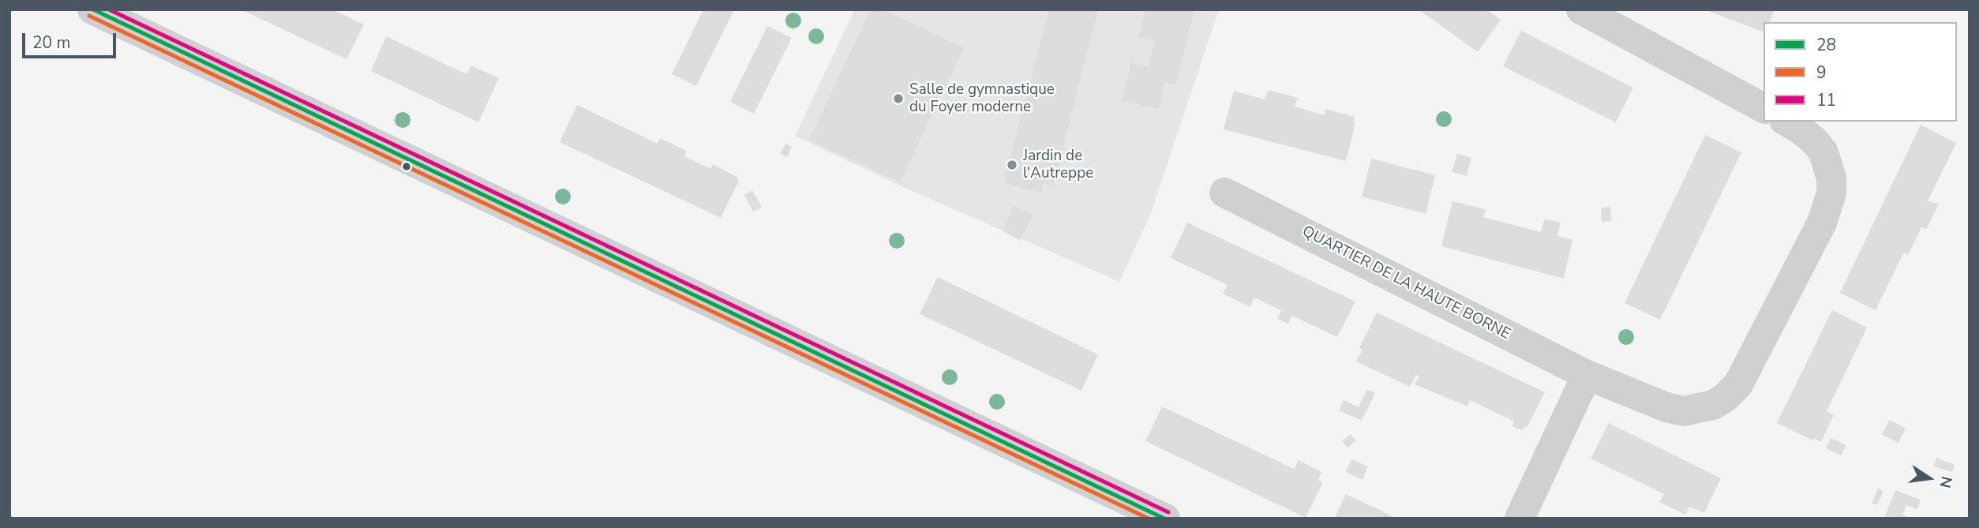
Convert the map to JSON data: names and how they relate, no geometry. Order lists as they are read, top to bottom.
{
  "streets": {
    "street": ["QUARTIER DE LA HAUTE BORNE"]
  },
  "places": ["Salle de gymnastique du Foyer moderne", "Jardin de l'Autreppe"],
  "lines": ["transit line 28", "transit line 11", "transit line 9"],
  "legend": ["28", "9", "11"],
  "scale_bar": "20 m",
  "north": "right"
}
